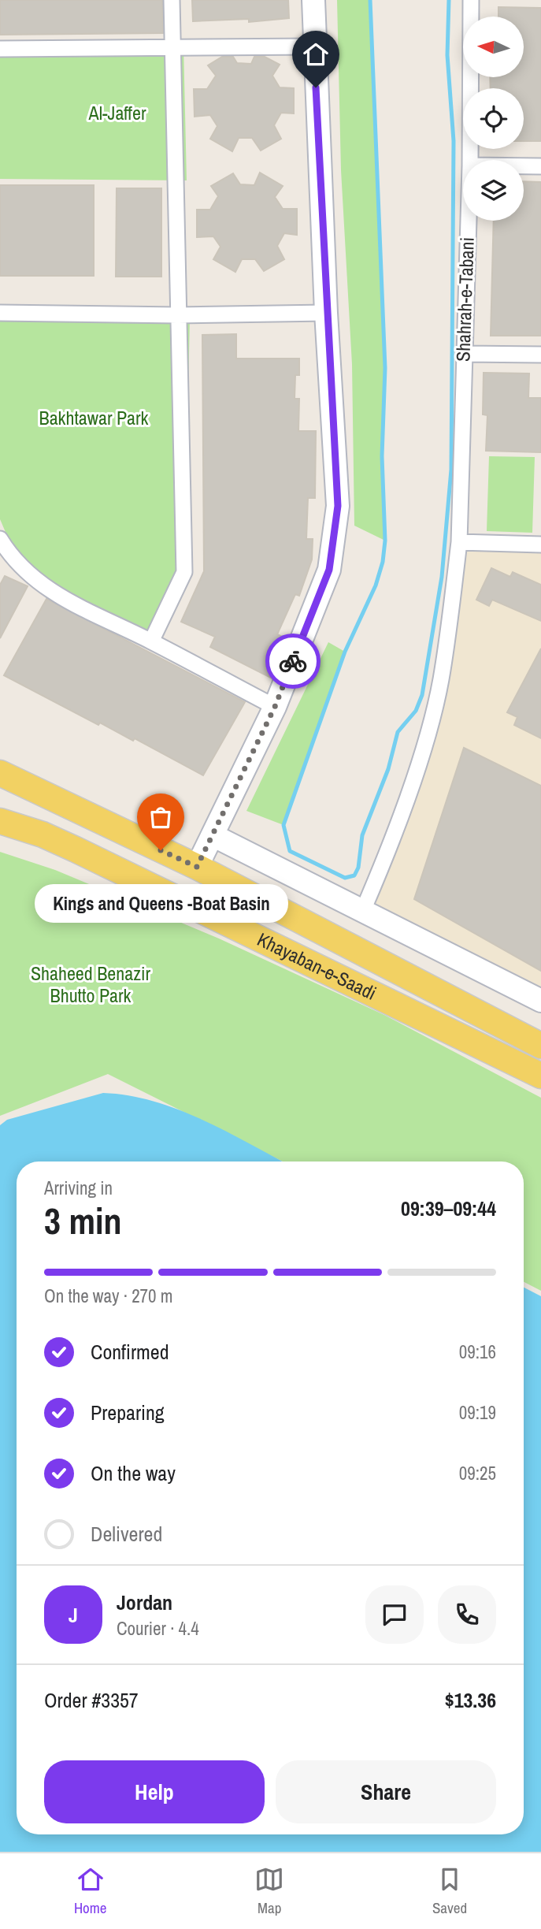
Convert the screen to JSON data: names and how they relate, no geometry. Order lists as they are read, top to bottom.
{
  "streets": {
    "main road": ["Khayaban-e-Saadi"],
    "street": ["Shahrah-e-Tabani"]
  },
  "parks": ["Al-Jaffer", "Bakhtawar Park", "Shaheed Benazir Bhutto Park"],
  "places": ["Kings and Queens -Boat Basin"],
  "north": "left",
  "page": {
    "bubble": "Kings and Queens -Boat Basin",
    "heading": ["3 min", "Arriving in", "09:39–09:44"],
    "panel": [
      "Jordan",
      "Courier · 4.4",
      "Order #3357",
      "$13.36"
    ],
    "bar": "On the way · 270 m",
    "list": [
      ["Confirmed", "09:16"],
      ["Preparing", "09:19"],
      ["On the way", "09:25"],
      "Delivered"
    ],
    "round": "J",
    "buttons": ["Help", "Share"],
    "tabs": ["Home", "Map", "Saved"]
  }
}
